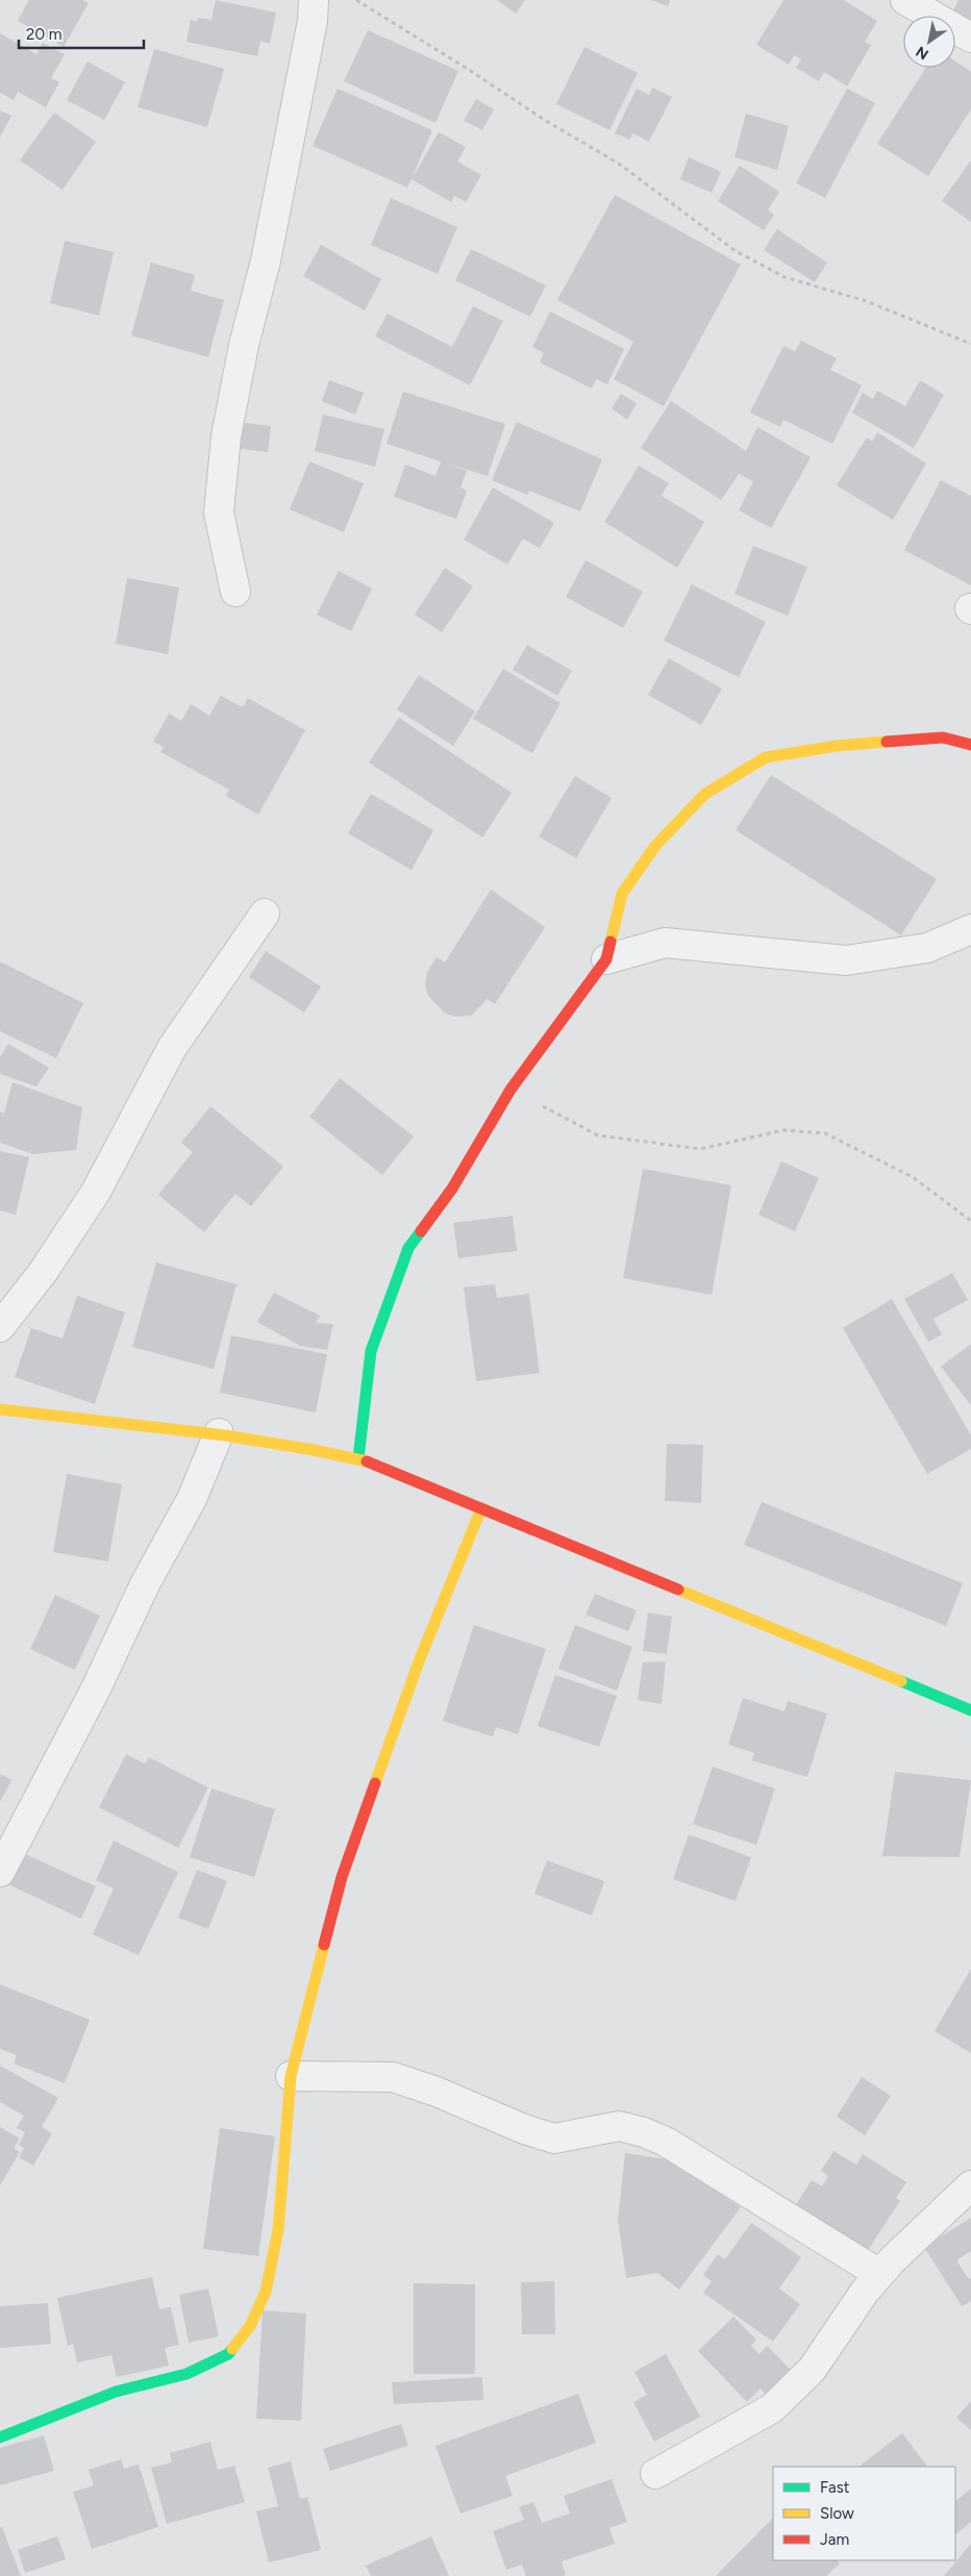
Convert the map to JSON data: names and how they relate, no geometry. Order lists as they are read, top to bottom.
{
  "legend": ["Fast", "Slow", "Jam"],
  "scale_bar": "20 m",
  "north": "bottom left"
}
